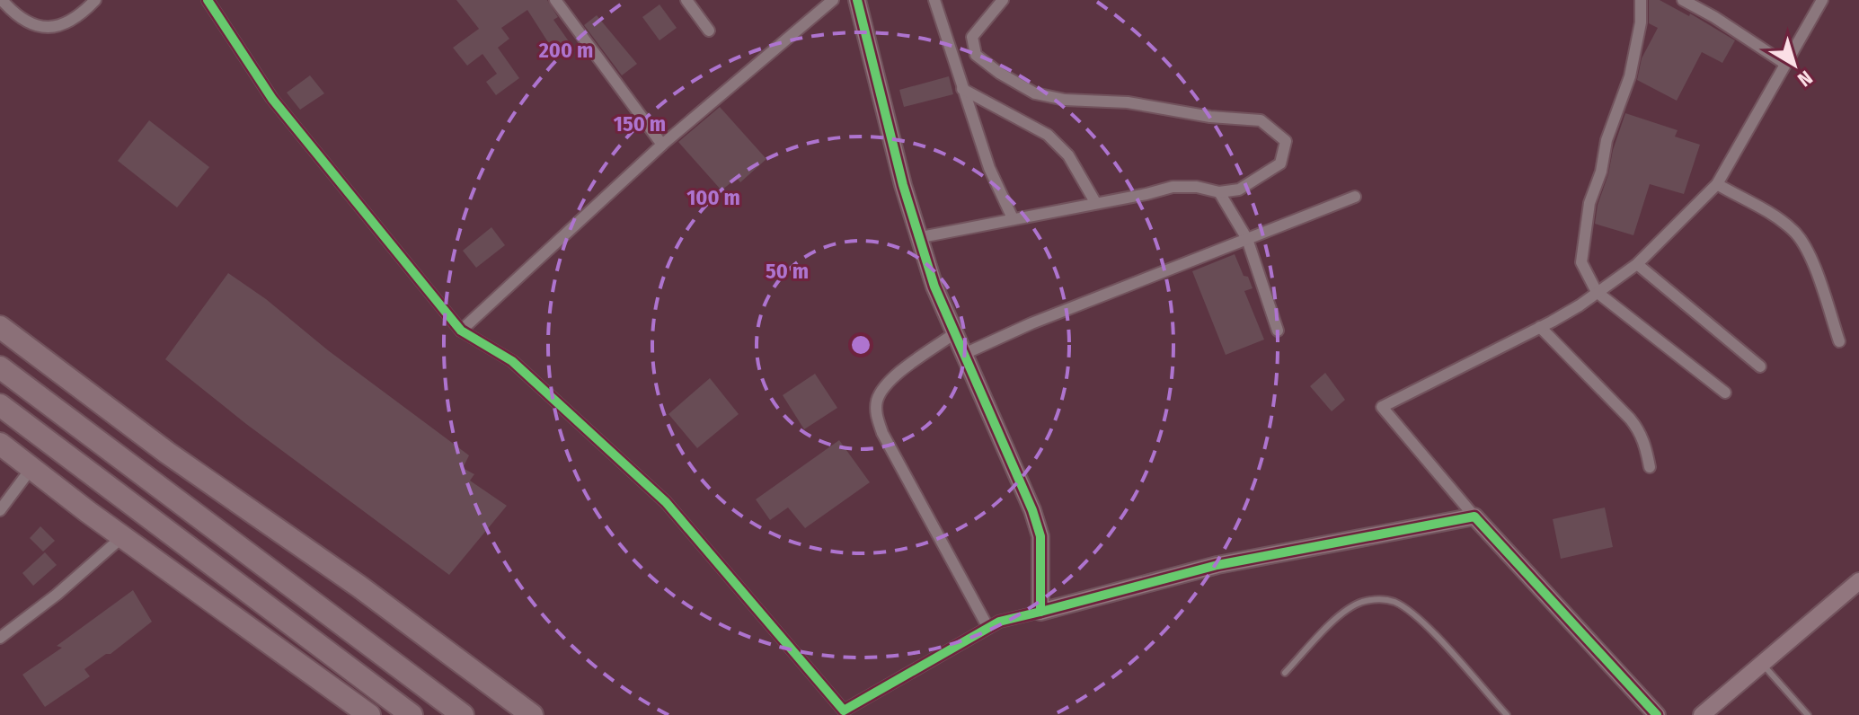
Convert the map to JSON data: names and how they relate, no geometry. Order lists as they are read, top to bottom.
{
  "north": "bottom right",
  "rings": [
    "200 m",
    "150 m",
    "100 m",
    "50 m"
  ]
}
